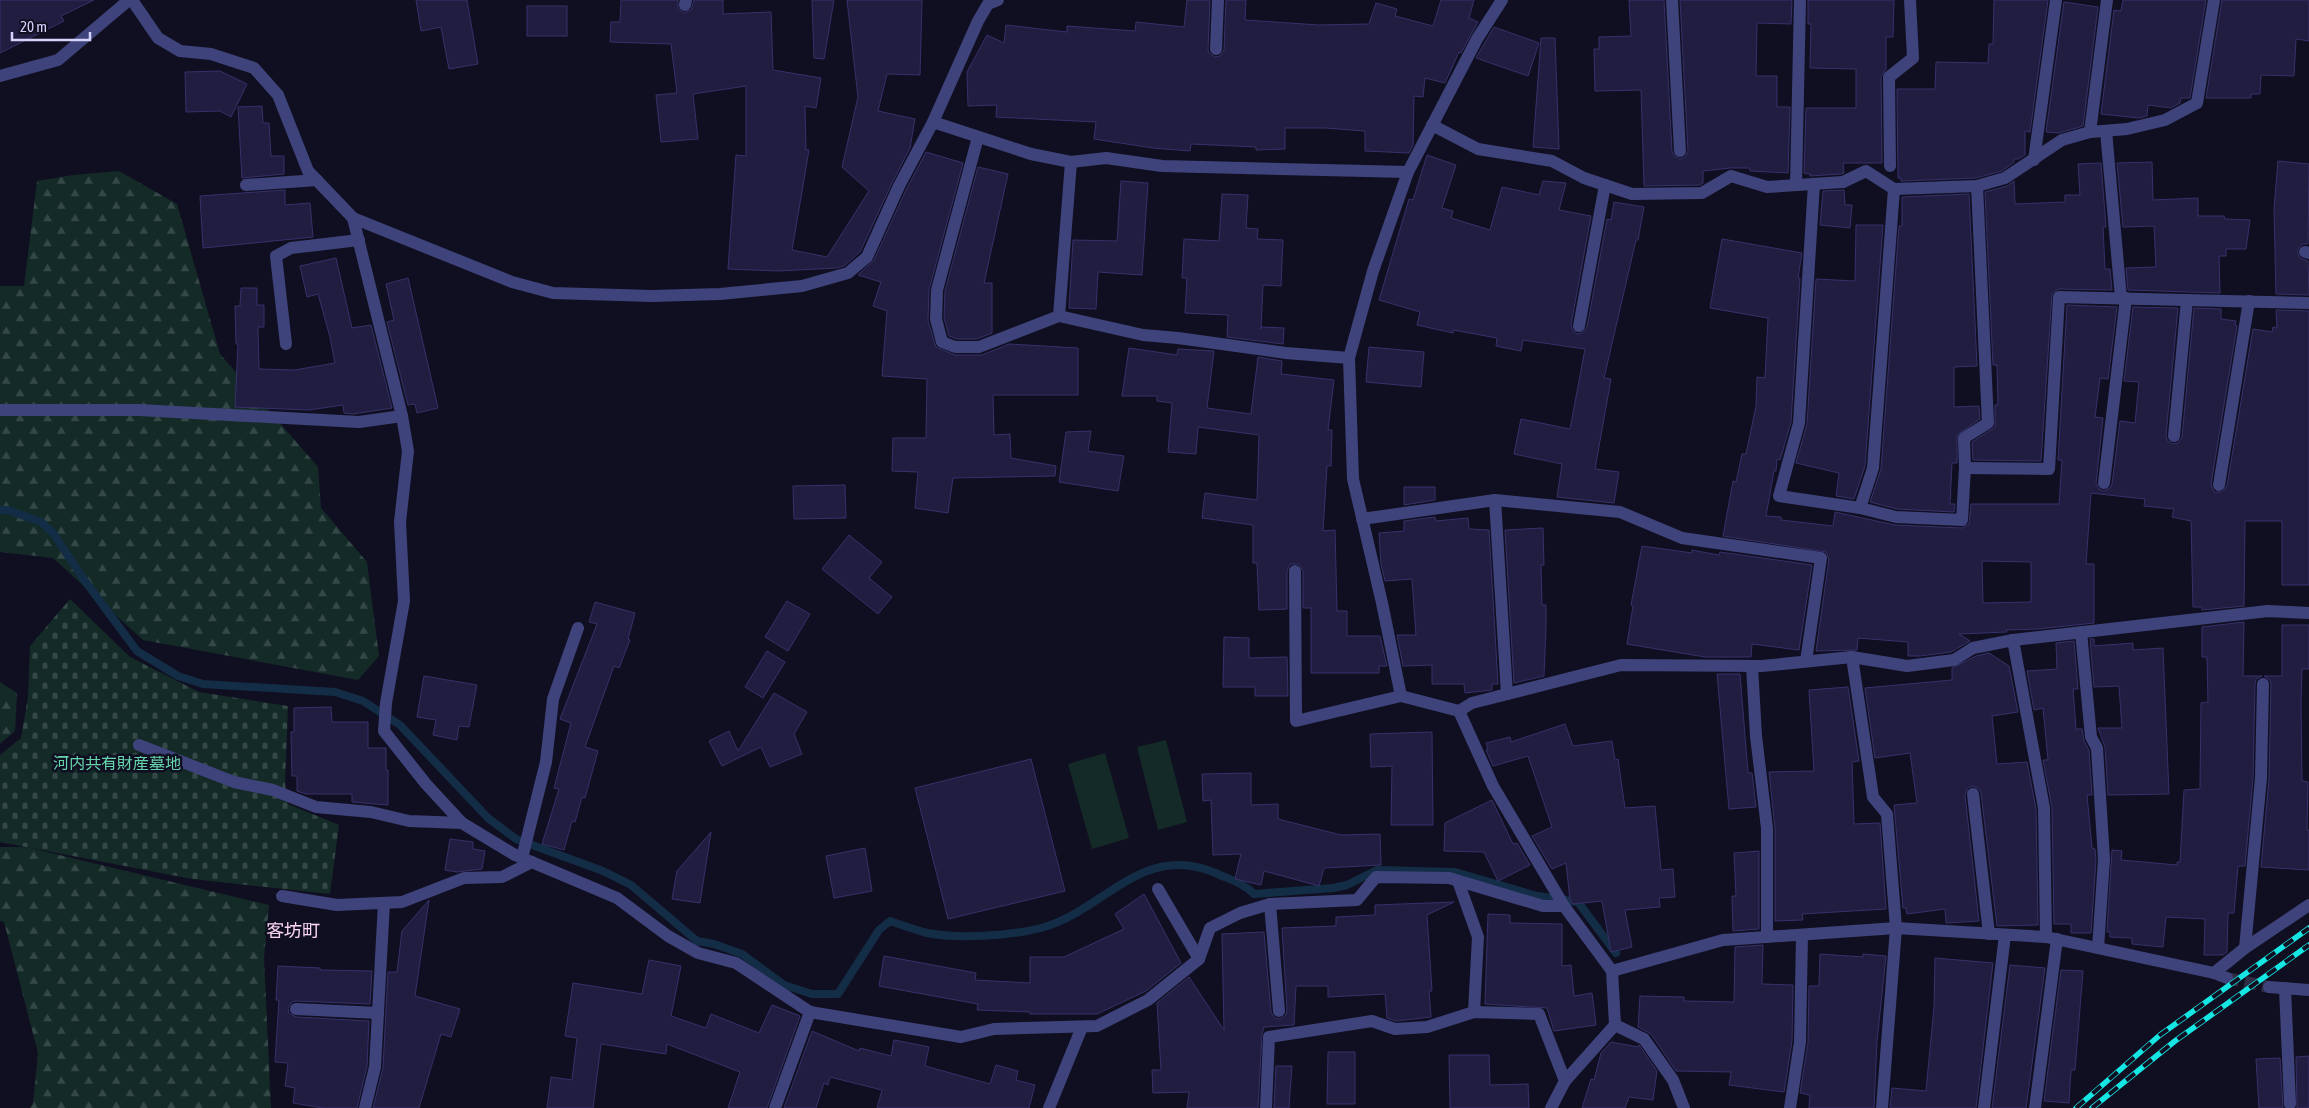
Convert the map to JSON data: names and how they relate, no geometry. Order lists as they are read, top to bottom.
{
  "districts": ["客坊町"],
  "parks": ["河内共有財産墓地"],
  "scale_bar": "20 m"
}
